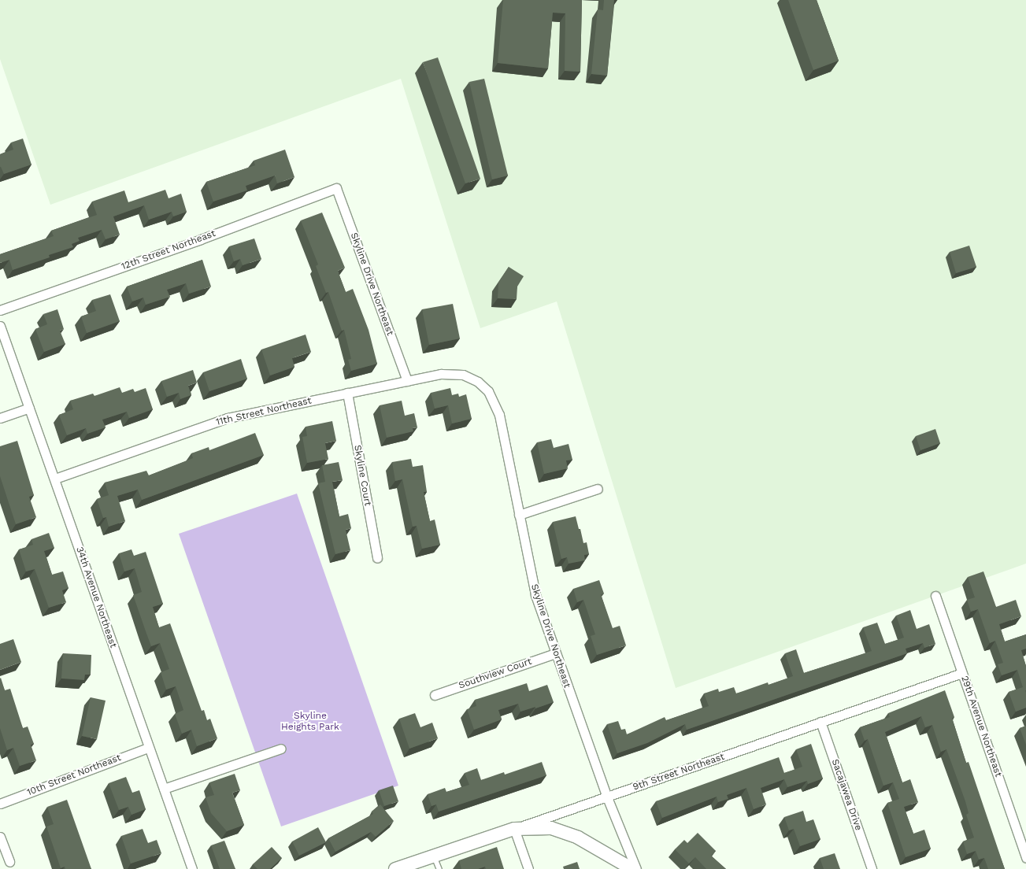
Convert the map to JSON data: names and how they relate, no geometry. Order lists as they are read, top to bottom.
{
  "streets": {
    "street": [
      "12th Street Northeast",
      "Skyline Drive Northeast",
      "11th Street Northeast",
      "Skyline Court",
      "34th Avenue Northeast",
      "Southview Court",
      "29th Avenue Northeast",
      "9th Street Northeast",
      "10th Street Northeast",
      "Sacajawea Drive"
    ]
  },
  "crossings": [
    ["12th Street Northeast", "Skyline Drive Northeast"],
    ["Skyline Drive Northeast", "11th Street Northeast"],
    ["Skyline Drive Northeast", "Southview Court"],
    ["Skyline Drive Northeast", "9th Street Northeast"],
    ["11th Street Northeast", "Skyline Court"],
    ["11th Street Northeast", "34th Avenue Northeast"],
    ["34th Avenue Northeast", "10th Street Northeast"],
    ["29th Avenue Northeast", "9th Street Northeast"],
    ["9th Street Northeast", "Sacajawea Drive"]
  ],
  "parks": ["Skyline Heights Park"]
}
